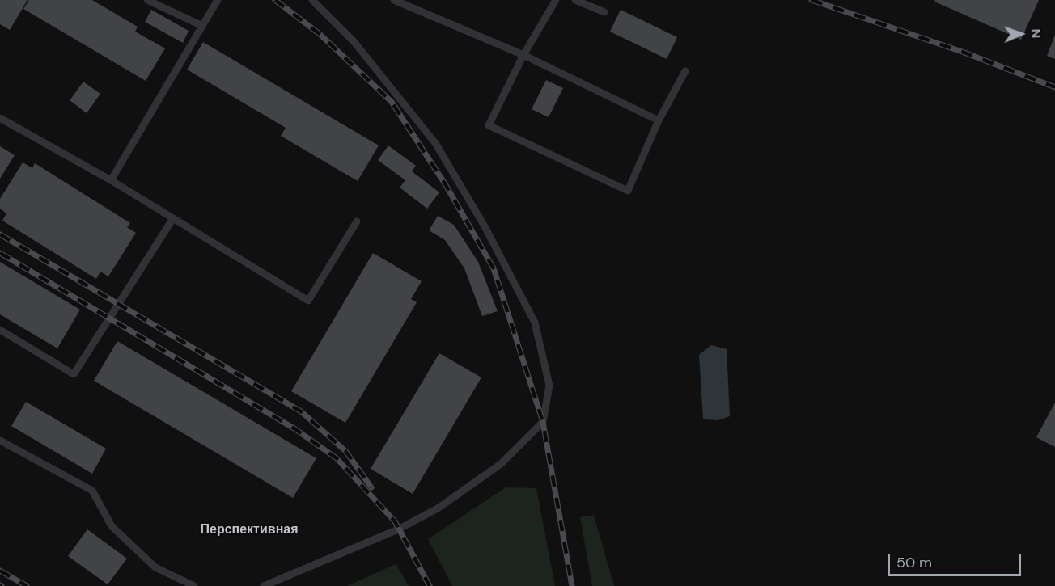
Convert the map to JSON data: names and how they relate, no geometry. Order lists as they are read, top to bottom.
{
  "districts": ["Перспективная"],
  "scale_bar": "50 m",
  "north": "right"
}
